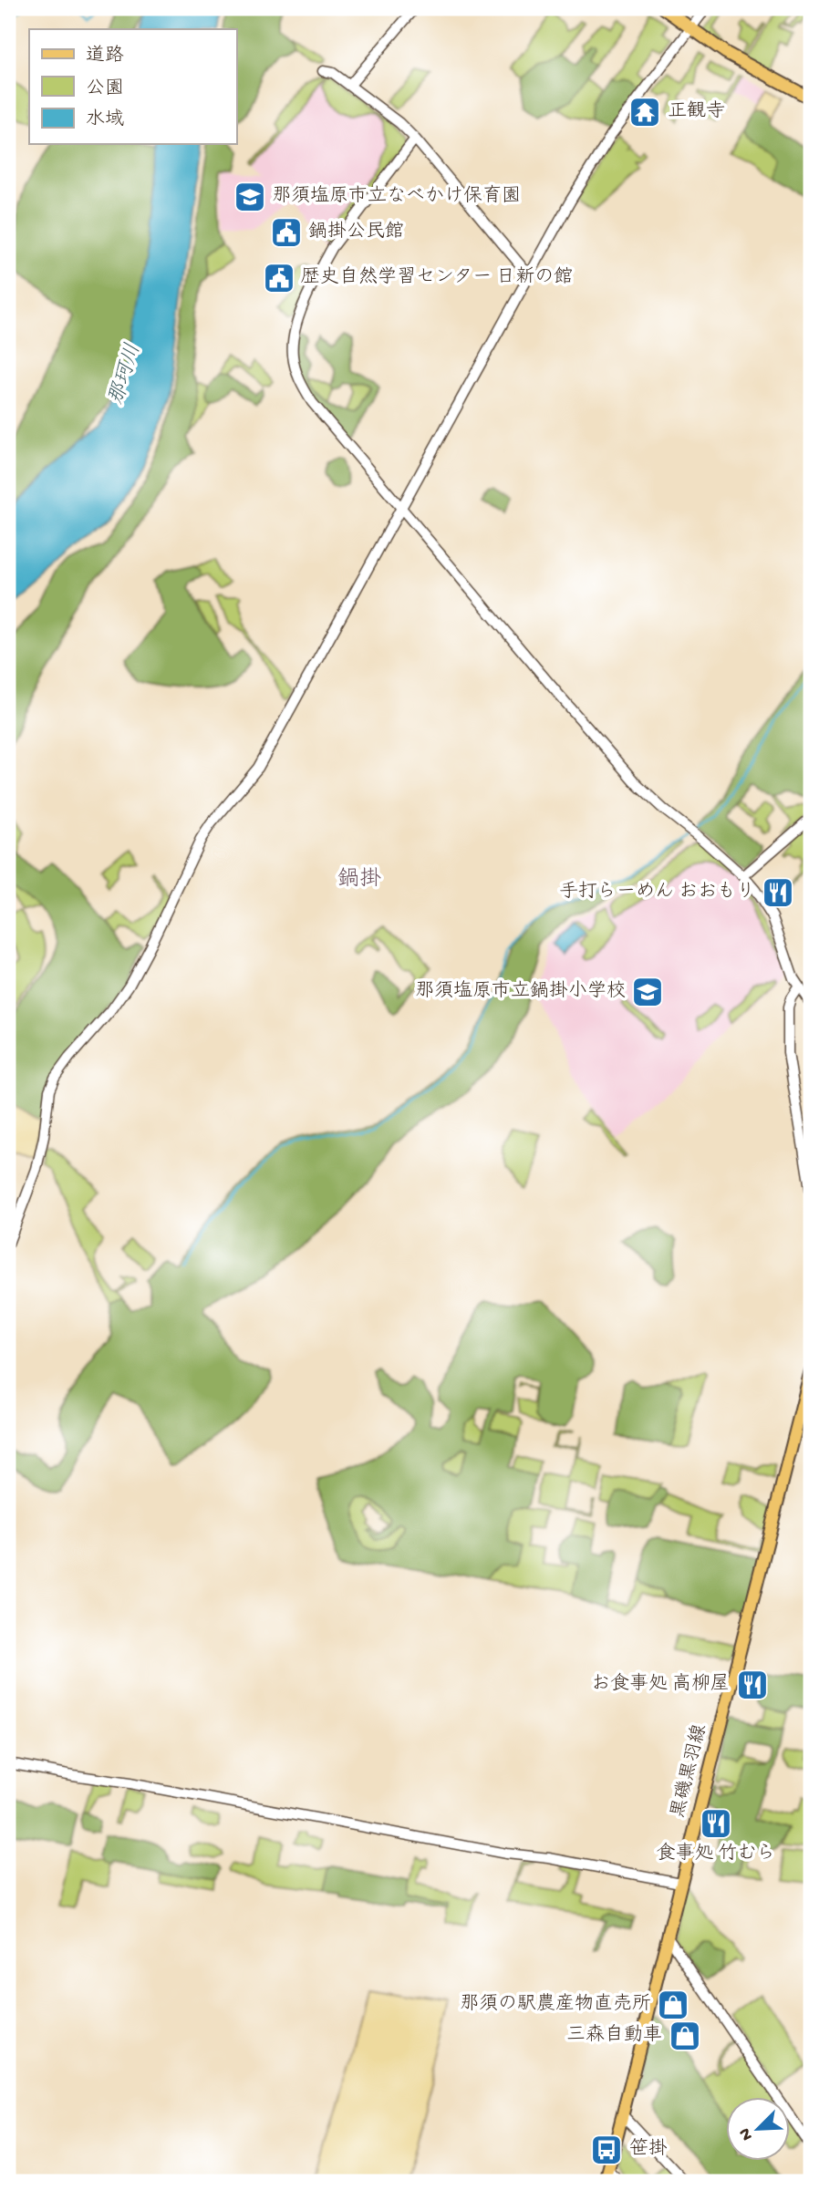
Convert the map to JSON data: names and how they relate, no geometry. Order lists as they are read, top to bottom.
{
  "streets": {
    "main road": ["黒磯黒羽線"]
  },
  "districts": ["鍋掛"],
  "water": ["那珂川"],
  "places": {
    "temple": ["正観寺"],
    "school or university": ["那須塩原市立なべかけ保育園", "那須塩原市立鍋掛小学校"],
    "public building": ["鍋掛公民館", "歴史自然学習センター 日新の館"],
    "restaurant": ["手打らーめん おおもり", "お食事処 高柳屋", "食事処 竹むら"],
    "shop": ["那須の駅農産物直売所", "三森自動車"],
    "bus stop": ["笹掛"]
  },
  "legend": ["道路", "公園", "水域"],
  "north": "bottom left"
}
